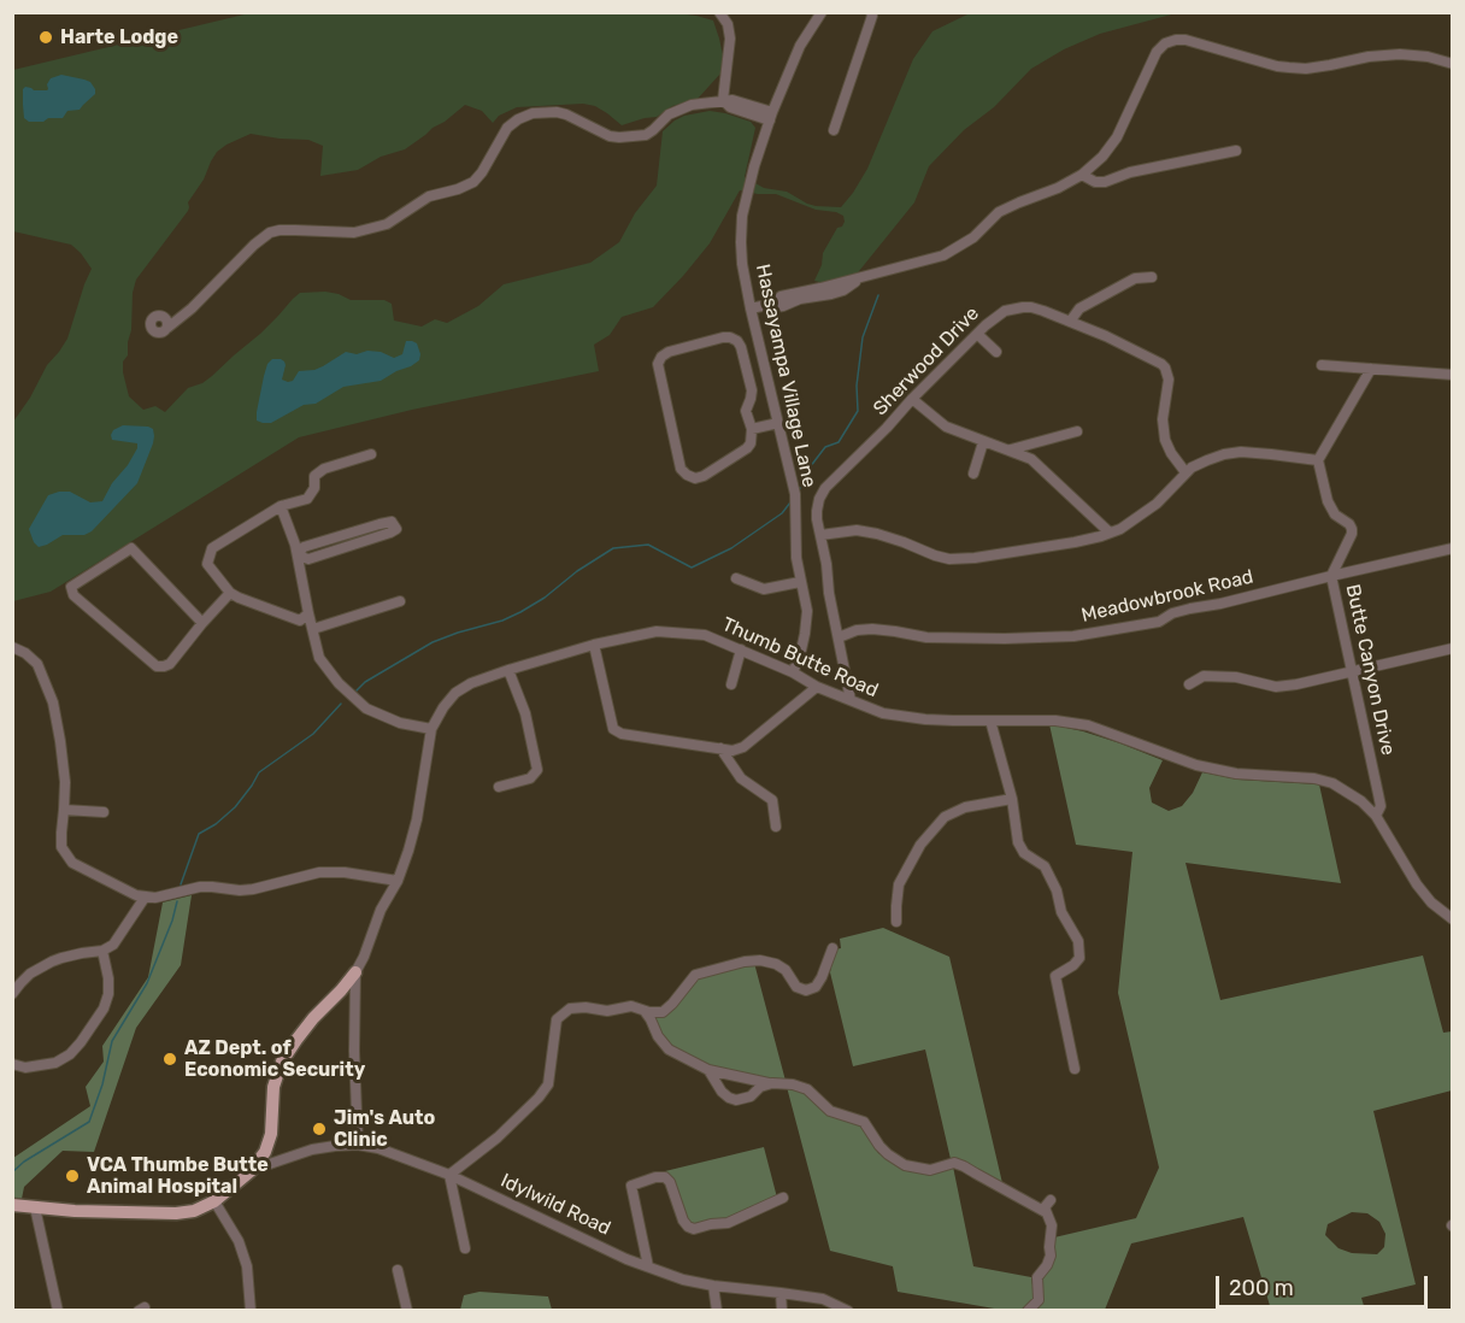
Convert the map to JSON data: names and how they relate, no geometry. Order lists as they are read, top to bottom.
{
  "streets": {
    "street": [
      "Sherwood Drive",
      "Hassayampa Village Lane",
      "Meadowbrook Road",
      "Thumb Butte Road",
      "Butte Canyon Drive",
      "Idylwild Road"
    ]
  },
  "crossings": [
    ["Sherwood Drive", "Meadowbrook Road"],
    ["Sherwood Drive", "Thumb Butte Road"],
    ["Hassayampa Village Lane", "Thumb Butte Road"],
    ["Meadowbrook Road", "Butte Canyon Drive"],
    ["Thumb Butte Road", "Butte Canyon Drive"],
    ["Thumb Butte Road", "Idylwild Road"]
  ],
  "places": [
    "Harte Lodge",
    "AZ Dept. of Economic Security",
    "Jim's Auto Clinic",
    "VCA Thumbe Butte Animal Hospital"
  ],
  "scale_bar": "200 m"
}
